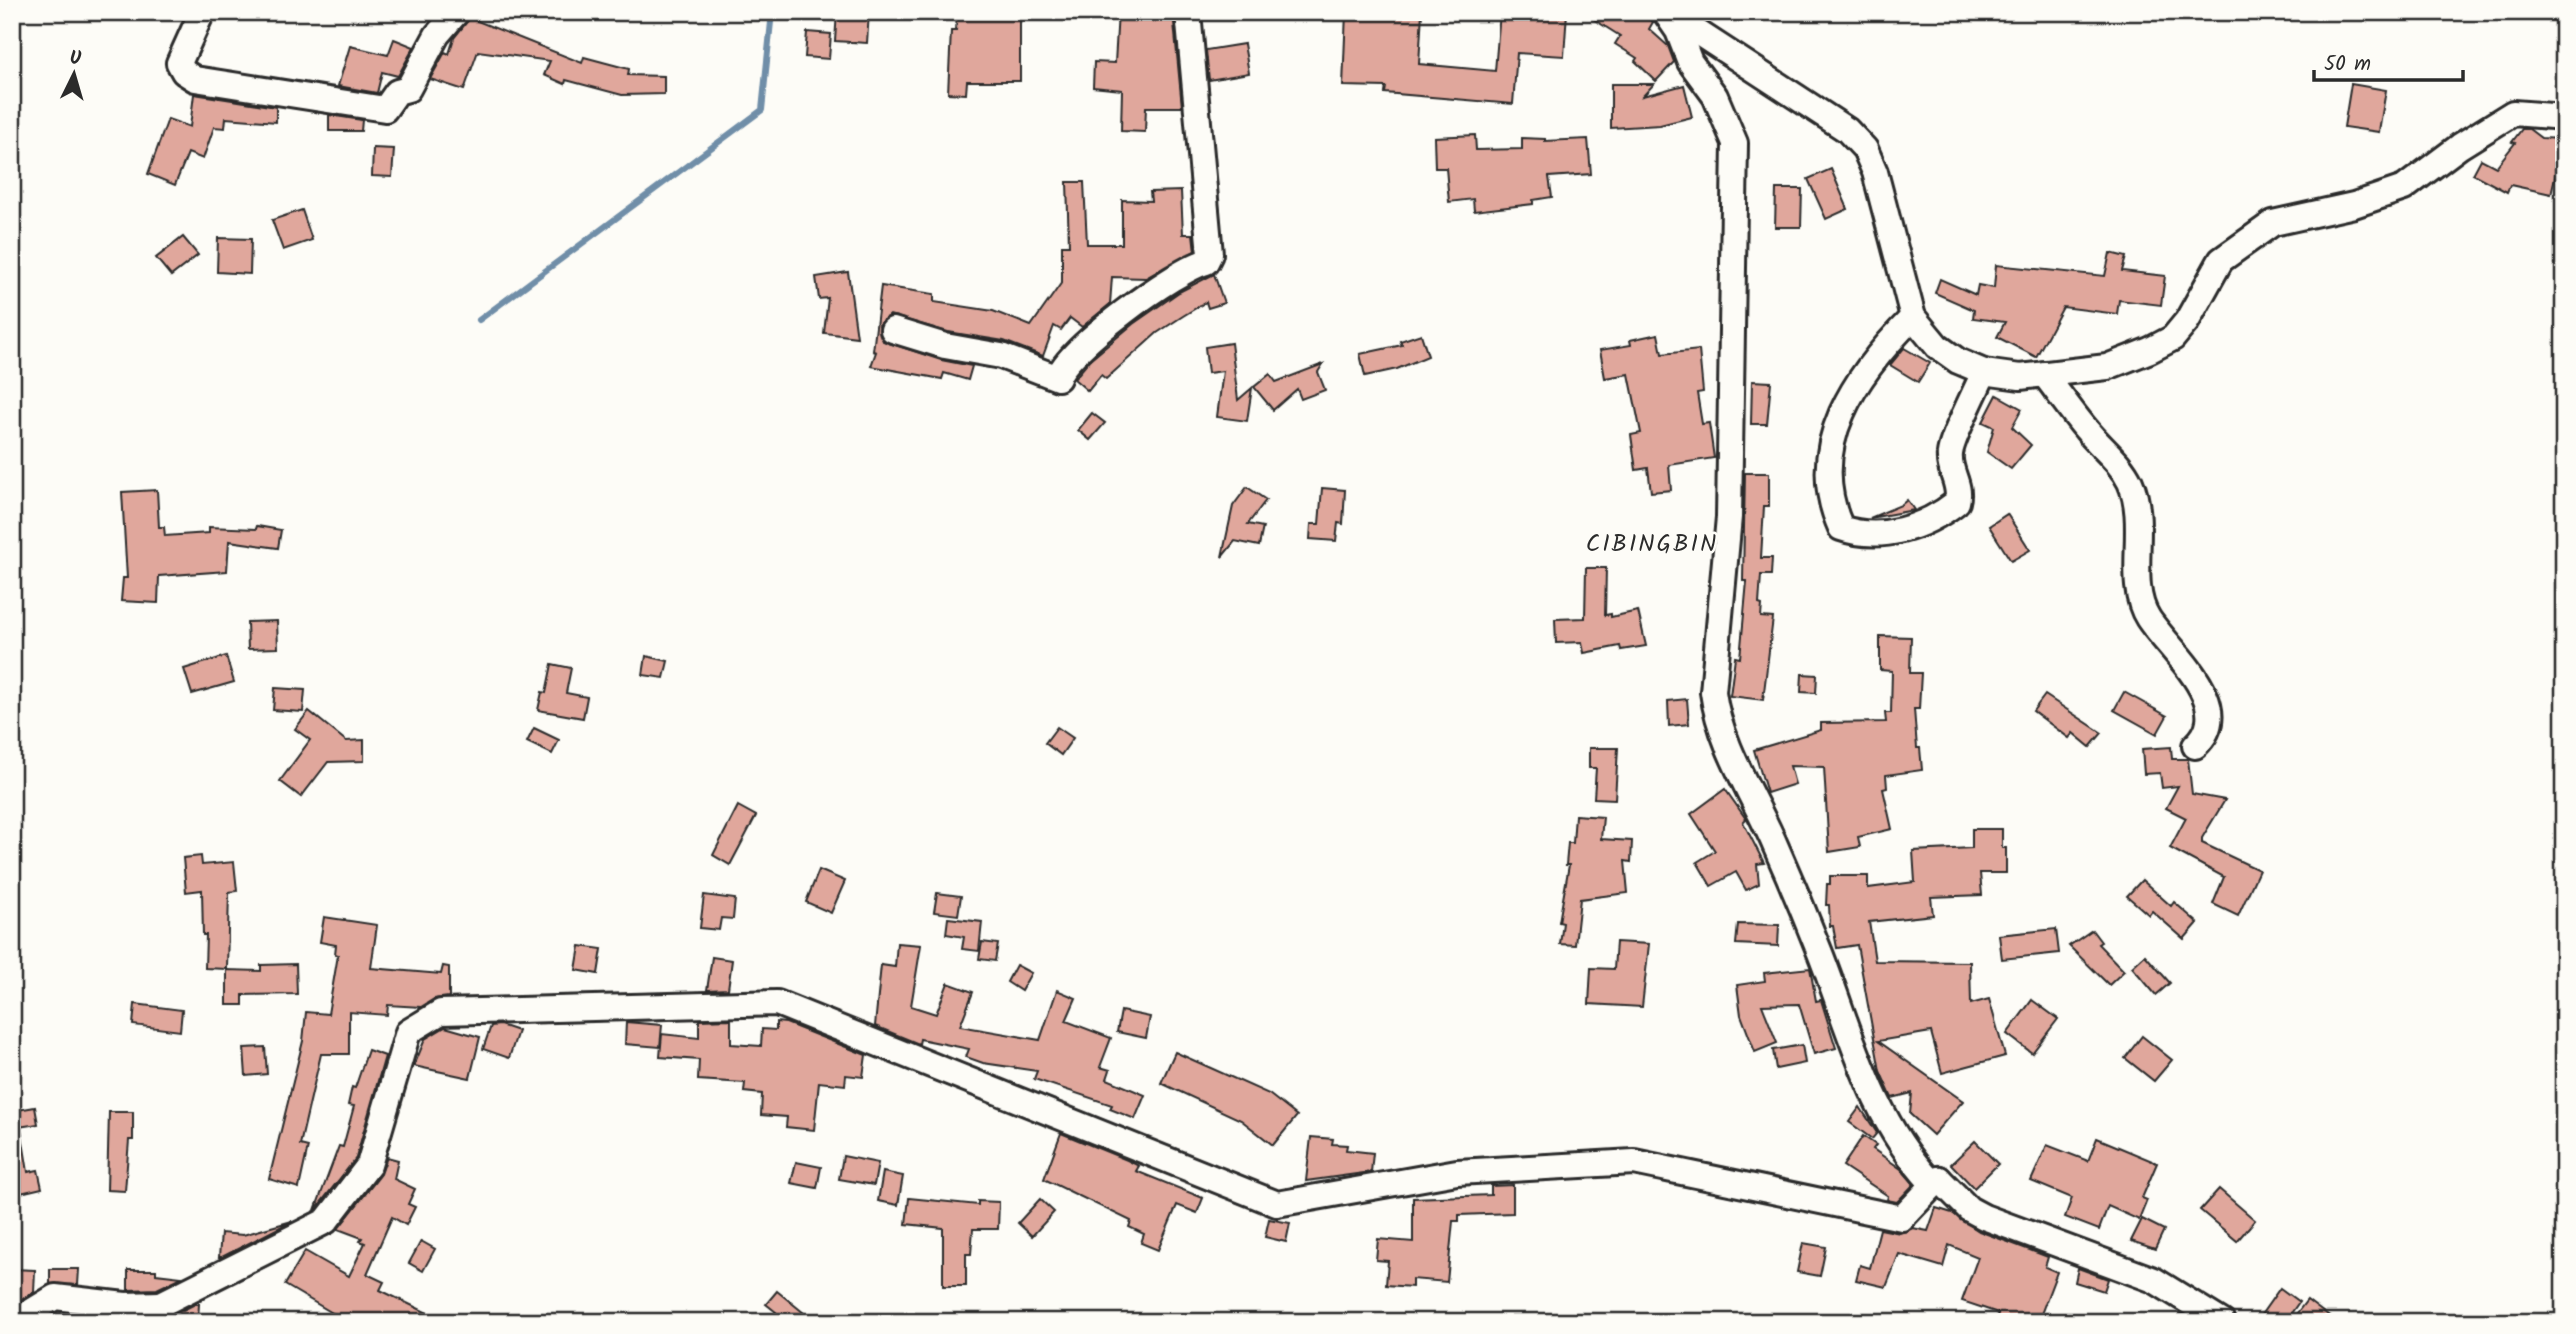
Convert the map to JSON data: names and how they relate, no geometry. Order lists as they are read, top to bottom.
{
  "districts": ["CIBINGBIN"],
  "scale_bar": "50 m",
  "north": "top"
}
